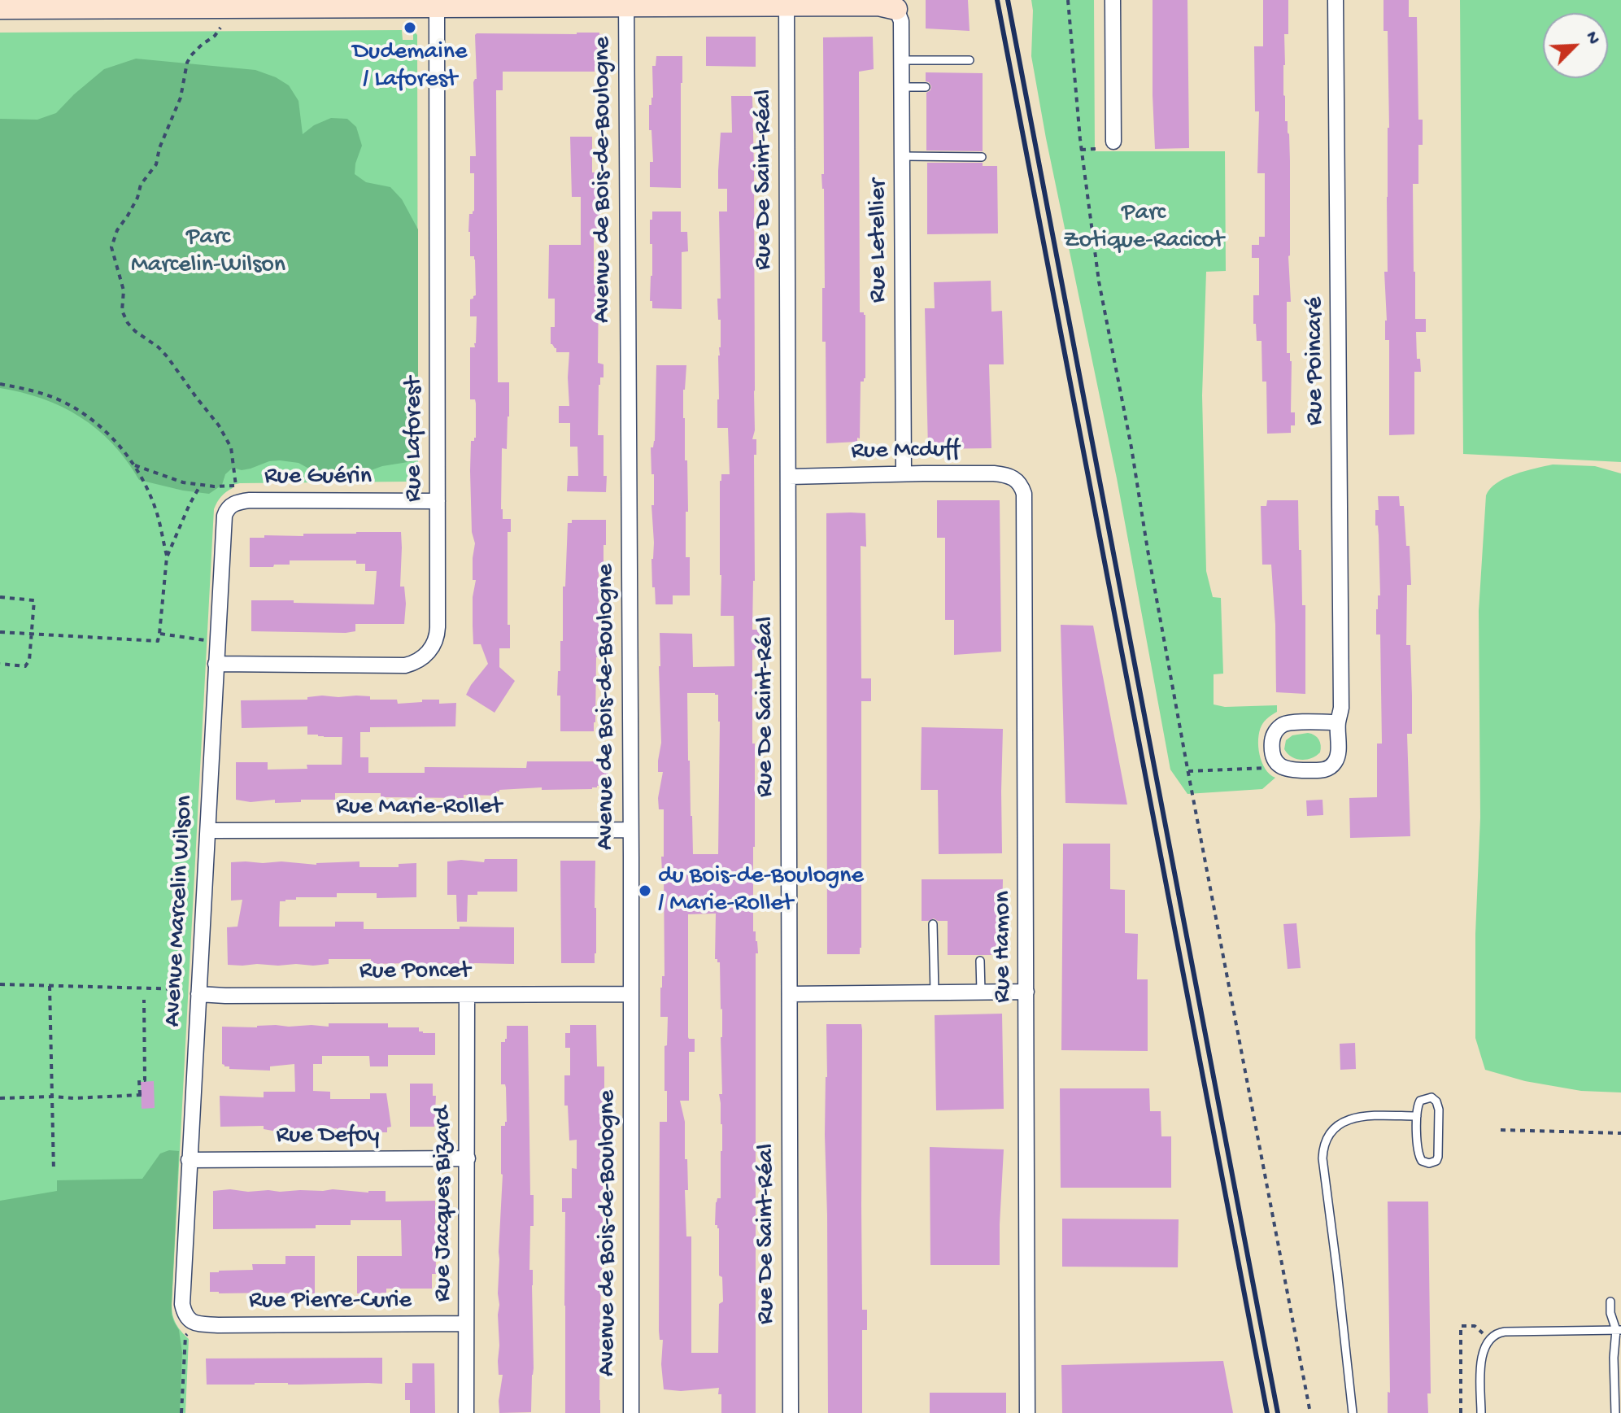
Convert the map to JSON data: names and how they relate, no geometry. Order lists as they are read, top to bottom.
{
  "streets": {
    "street": [
      "Avenue de Bois-de-Boulogne",
      "Rue De Saint-Réal",
      "Rue Letellier",
      "Rue Poincaré",
      "Rue Laforest",
      "Rue Mcduff",
      "Rue Guérin",
      "Rue Marie-Rollet",
      "Avenue Marcelin Wilson",
      "Rue Hamon",
      "Rue Poncet",
      "Rue Defoy",
      "Rue Jacques Bizard",
      "Rue Pierre-Curie"
    ]
  },
  "crossings": [
    ["Avenue de Bois-de-Boulogne", "Rue Marie-Rollet"],
    ["Avenue de Bois-de-Boulogne", "Rue Poncet"],
    ["Rue De Saint-Réal", "Rue Mcduff"],
    ["Rue Letellier", "Rue Mcduff"],
    ["Rue Laforest", "Rue Guérin"],
    ["Rue Laforest", "Avenue Marcelin Wilson"],
    ["Rue Mcduff", "Rue Hamon"],
    ["Rue Guérin", "Avenue Marcelin Wilson"],
    ["Rue Marie-Rollet", "Avenue Marcelin Wilson"],
    ["Avenue Marcelin Wilson", "Rue Poncet"],
    ["Avenue Marcelin Wilson", "Rue Defoy"],
    ["Avenue Marcelin Wilson", "Rue Pierre-Curie"],
    ["Rue Poncet", "Rue Jacques Bizard"],
    ["Rue Defoy", "Rue Jacques Bizard"],
    ["Rue Jacques Bizard", "Rue Pierre-Curie"]
  ],
  "parks": ["Parc Zotique-Racicot", "Parc Marcelin-Wilson"],
  "places": ["Dudemaine / Laforest", "du Bois-de-Boulogne / Marie-Rollet"],
  "north": "top right"
}
